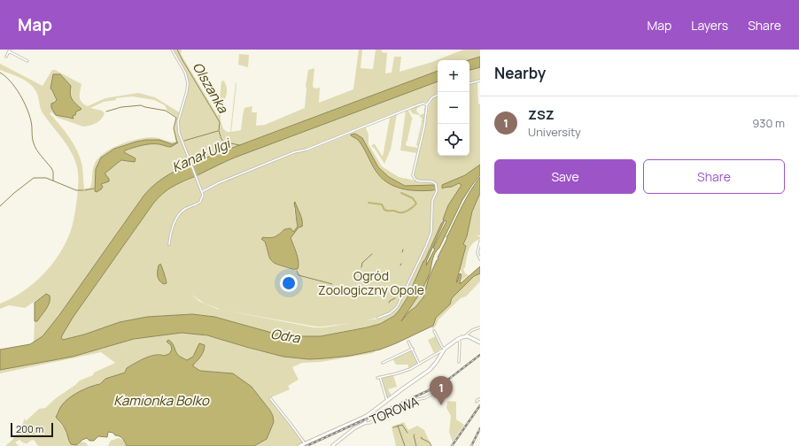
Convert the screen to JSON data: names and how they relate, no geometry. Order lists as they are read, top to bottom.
{
  "streets": {
    "street": ["TOROWA"]
  },
  "water": [
    "Olszanka",
    "Kanał Ulgi",
    "Odra",
    "Kamionka Bolko"
  ],
  "parks": ["Ogród Zoologiczny Opole"],
  "scale_bar": "200 m",
  "page": {
    "header": "Map",
    "nav": ["Map", "Layers", "Share"],
    "heading": "Nearby",
    "map_buttons": ["+", "−"],
    "list": [
      {
        "mark": "1",
        "name": "ZSZ",
        "note": "University",
        "value": "930 m"
      }
    ],
    "buttons": ["Save", "Share"],
    "pins": "1",
    "scale": "200 m"
  }
}
